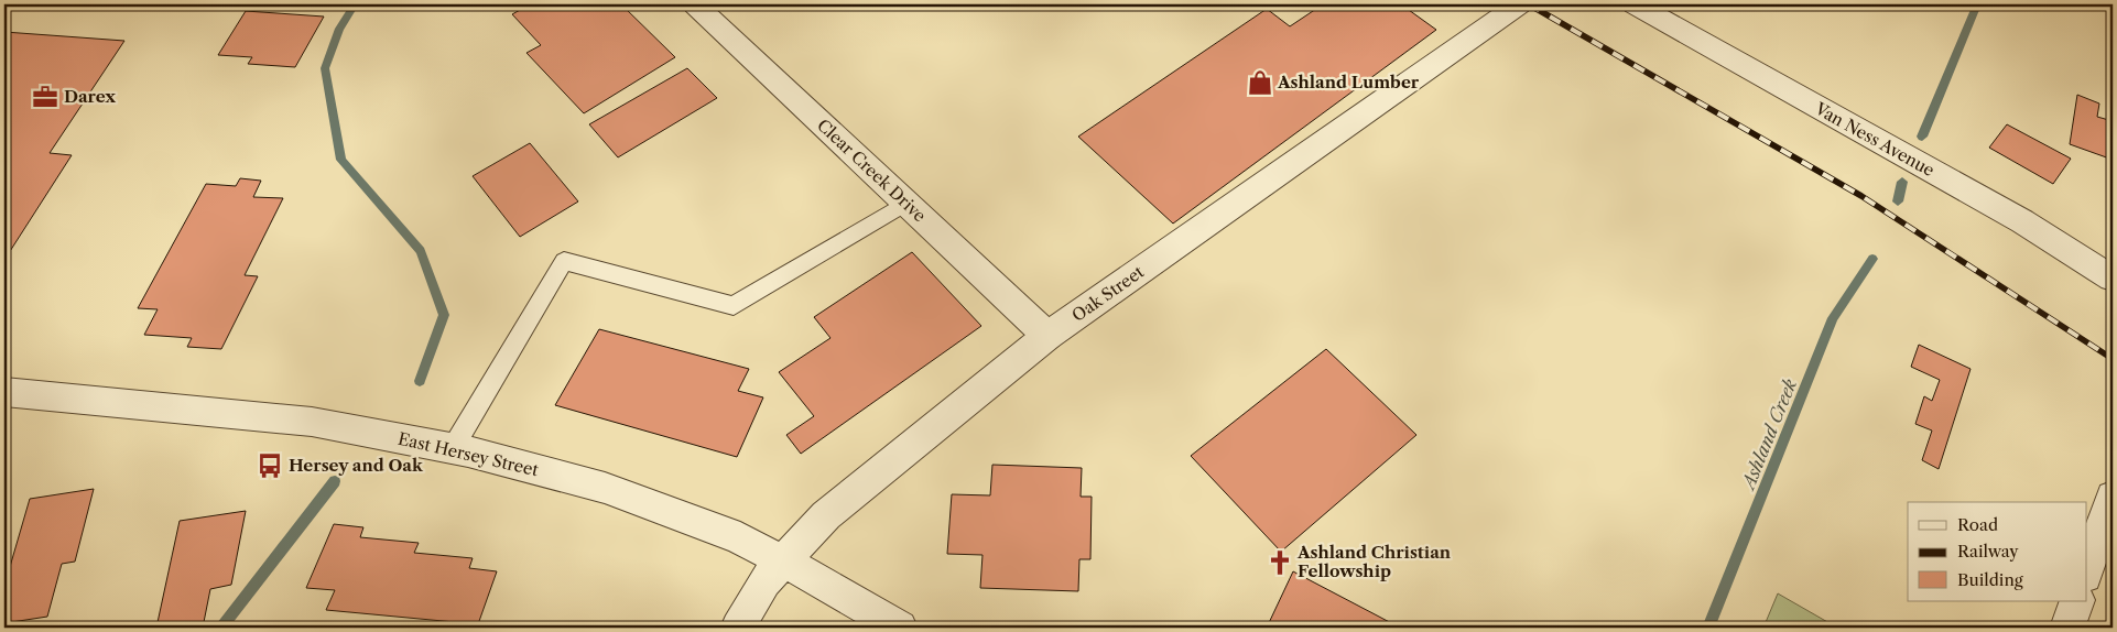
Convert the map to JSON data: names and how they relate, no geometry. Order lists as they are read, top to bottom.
{
  "streets": {
    "street": [
      "Van Ness Avenue",
      "Clear Creek Drive",
      "Oak Street",
      "East Hersey Street"
    ]
  },
  "crossings": [
    ["Clear Creek Drive", "Oak Street"],
    ["Oak Street", "East Hersey Street"]
  ],
  "water": ["Ashland Creek"],
  "places": {
    "shop": ["Ashland Lumber"],
    "office": ["Darex"],
    "bus stop": ["Hersey and Oak"],
    "church": ["Ashland Christian Fellowship"]
  },
  "legend": ["Road", "Railway", "Building"]
}
